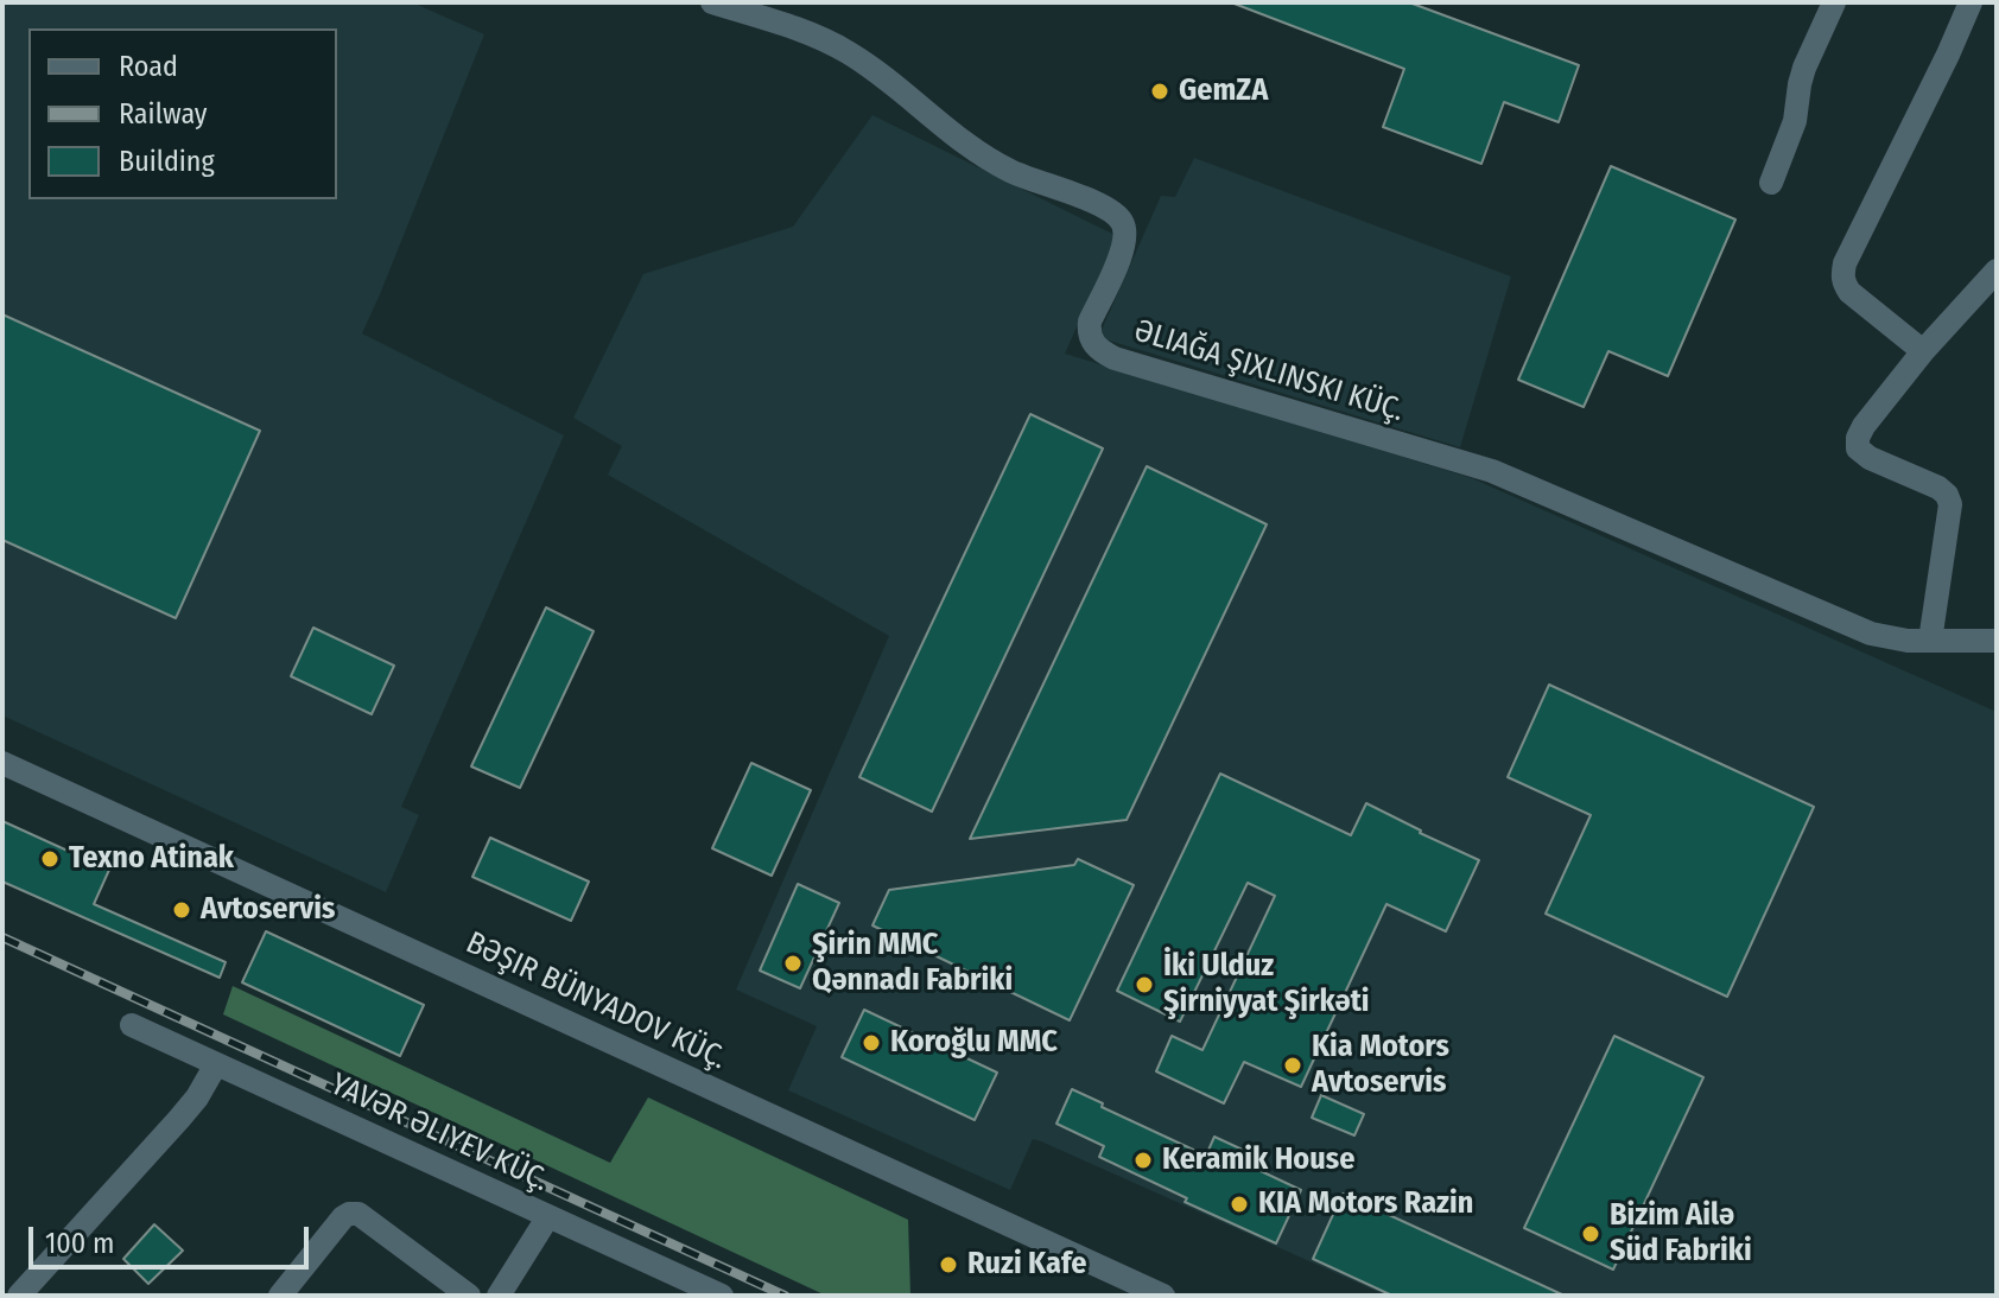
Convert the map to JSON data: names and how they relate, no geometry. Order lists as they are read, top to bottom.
{
  "streets": {
    "street": ["BƏŞIR BÜNYADOV KÜÇ.", "YAVƏR ƏLIYEV KÜÇ."]
  },
  "places": [
    "GemZA",
    "Texno Atinak",
    "Avtoservis",
    "Şirin MMC Qənnadı Fabriki",
    "İki Ulduz Şirniyyat Şirkəti",
    "Koroğlu MMC",
    "Kia Motors Avtoservis",
    "Keramik House",
    "KIA Motors Razin",
    "Bizim Ailə Süd Fabriki",
    "Ruzi Kafe"
  ],
  "legend": ["Road", "Railway", "Building"],
  "scale_bar": "100 m"
}
